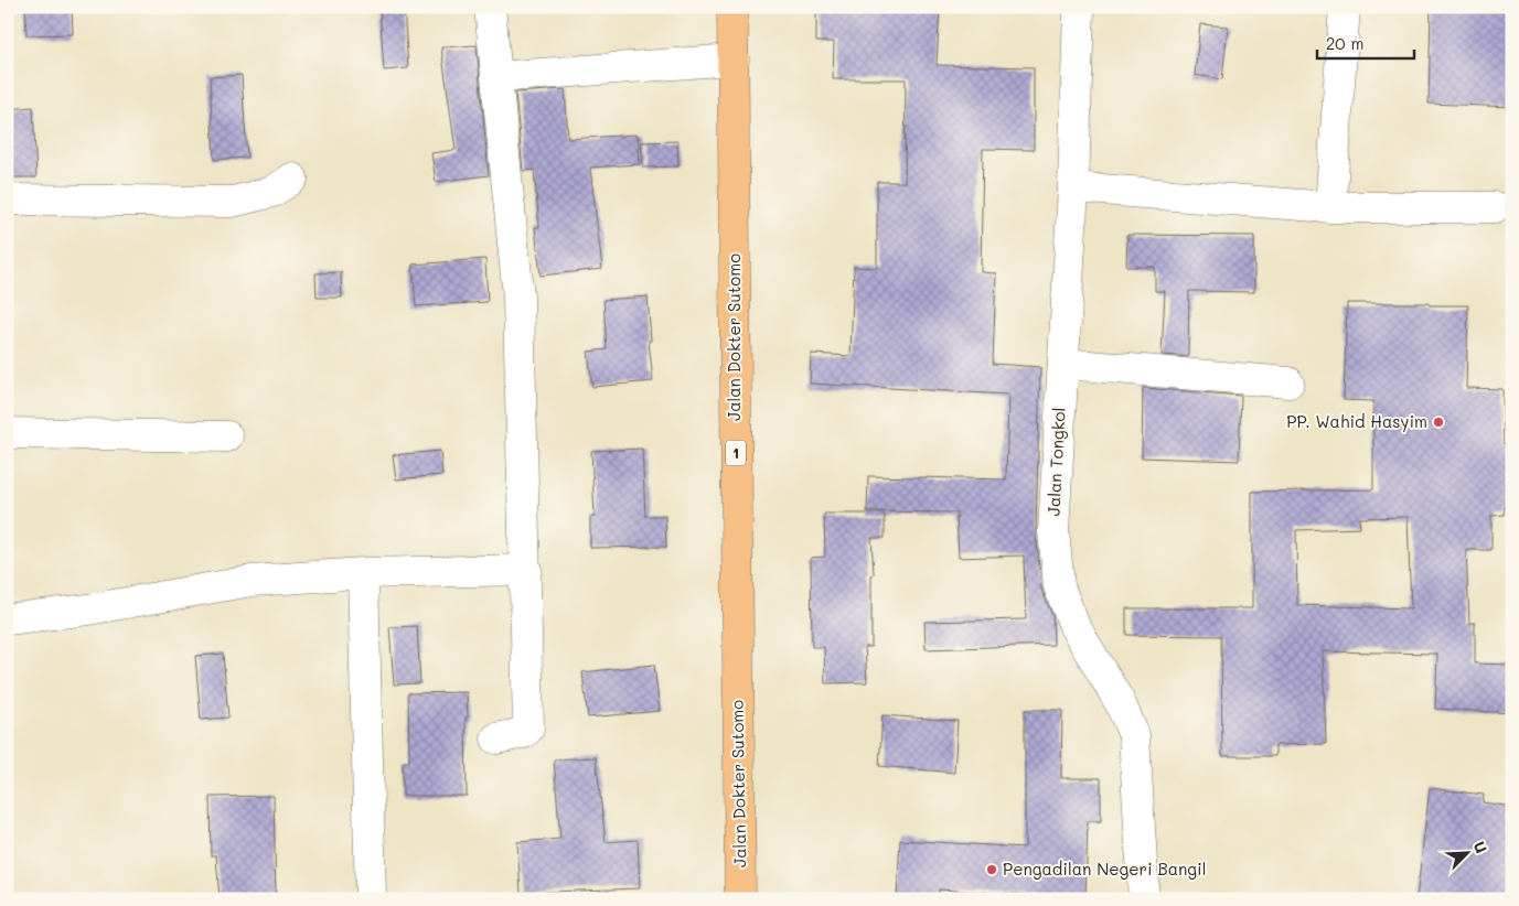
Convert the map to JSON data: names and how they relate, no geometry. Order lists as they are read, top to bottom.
{
  "streets": {
    "highway": ["Jalan Dokter Sutomo", "1"],
    "street": ["Jalan Tongkol"]
  },
  "places": ["PP. Wahid Hasyim", "Pengadilan Negeri Bangil"],
  "scale_bar": "20 m",
  "north": "top right"
}
